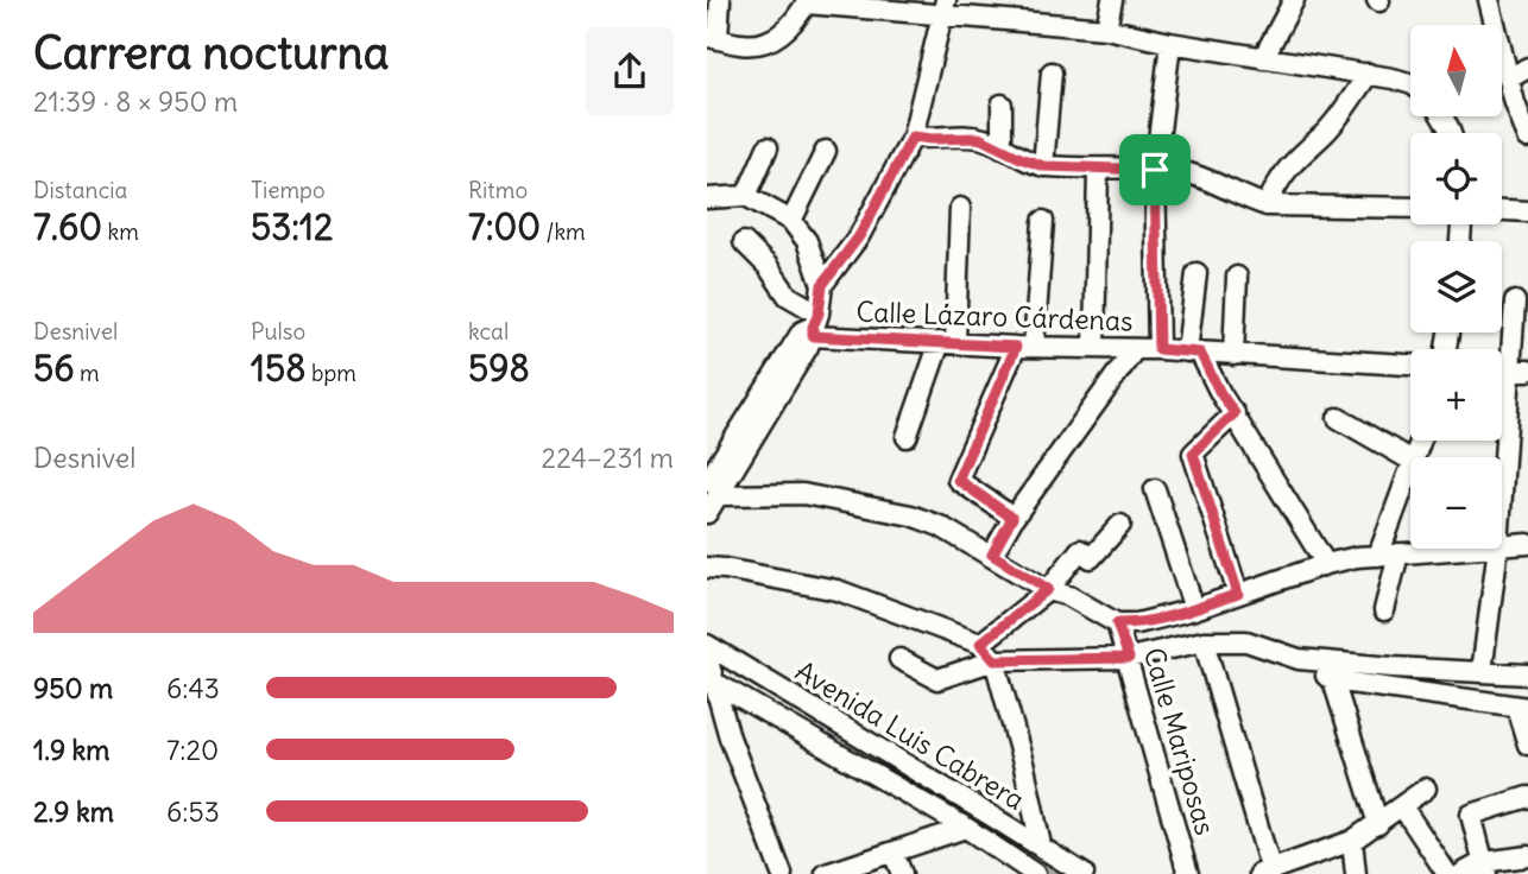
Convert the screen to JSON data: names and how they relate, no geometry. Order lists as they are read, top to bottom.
{
  "streets": {
    "street": ["Calle Lázaro Cárdenas", "Avenida Luis Cabrera", "Calle Mariposas"]
  },
  "north": "top",
  "page": {
    "heading": ["Carrera nocturna", "21:39 · 8 × 950 m"],
    "map_buttons": ["+", "−"],
    "stats": [
      ["Distancia", "7.60 km"],
      ["Tiempo", "53:12"],
      ["Ritmo", "7:00 /km"],
      ["Desnivel", "56 m"],
      ["Pulso", "158 bpm"],
      ["kcal", "598"]
    ],
    "chart": ["Desnivel", "224–231 m"],
    "list": [
      {
        "name": "950 m",
        "note": "6:43"
      },
      {
        "name": "1.9 km",
        "note": "7:20"
      },
      {
        "name": "2.9 km",
        "note": "6:53"
      }
    ]
  }
}
